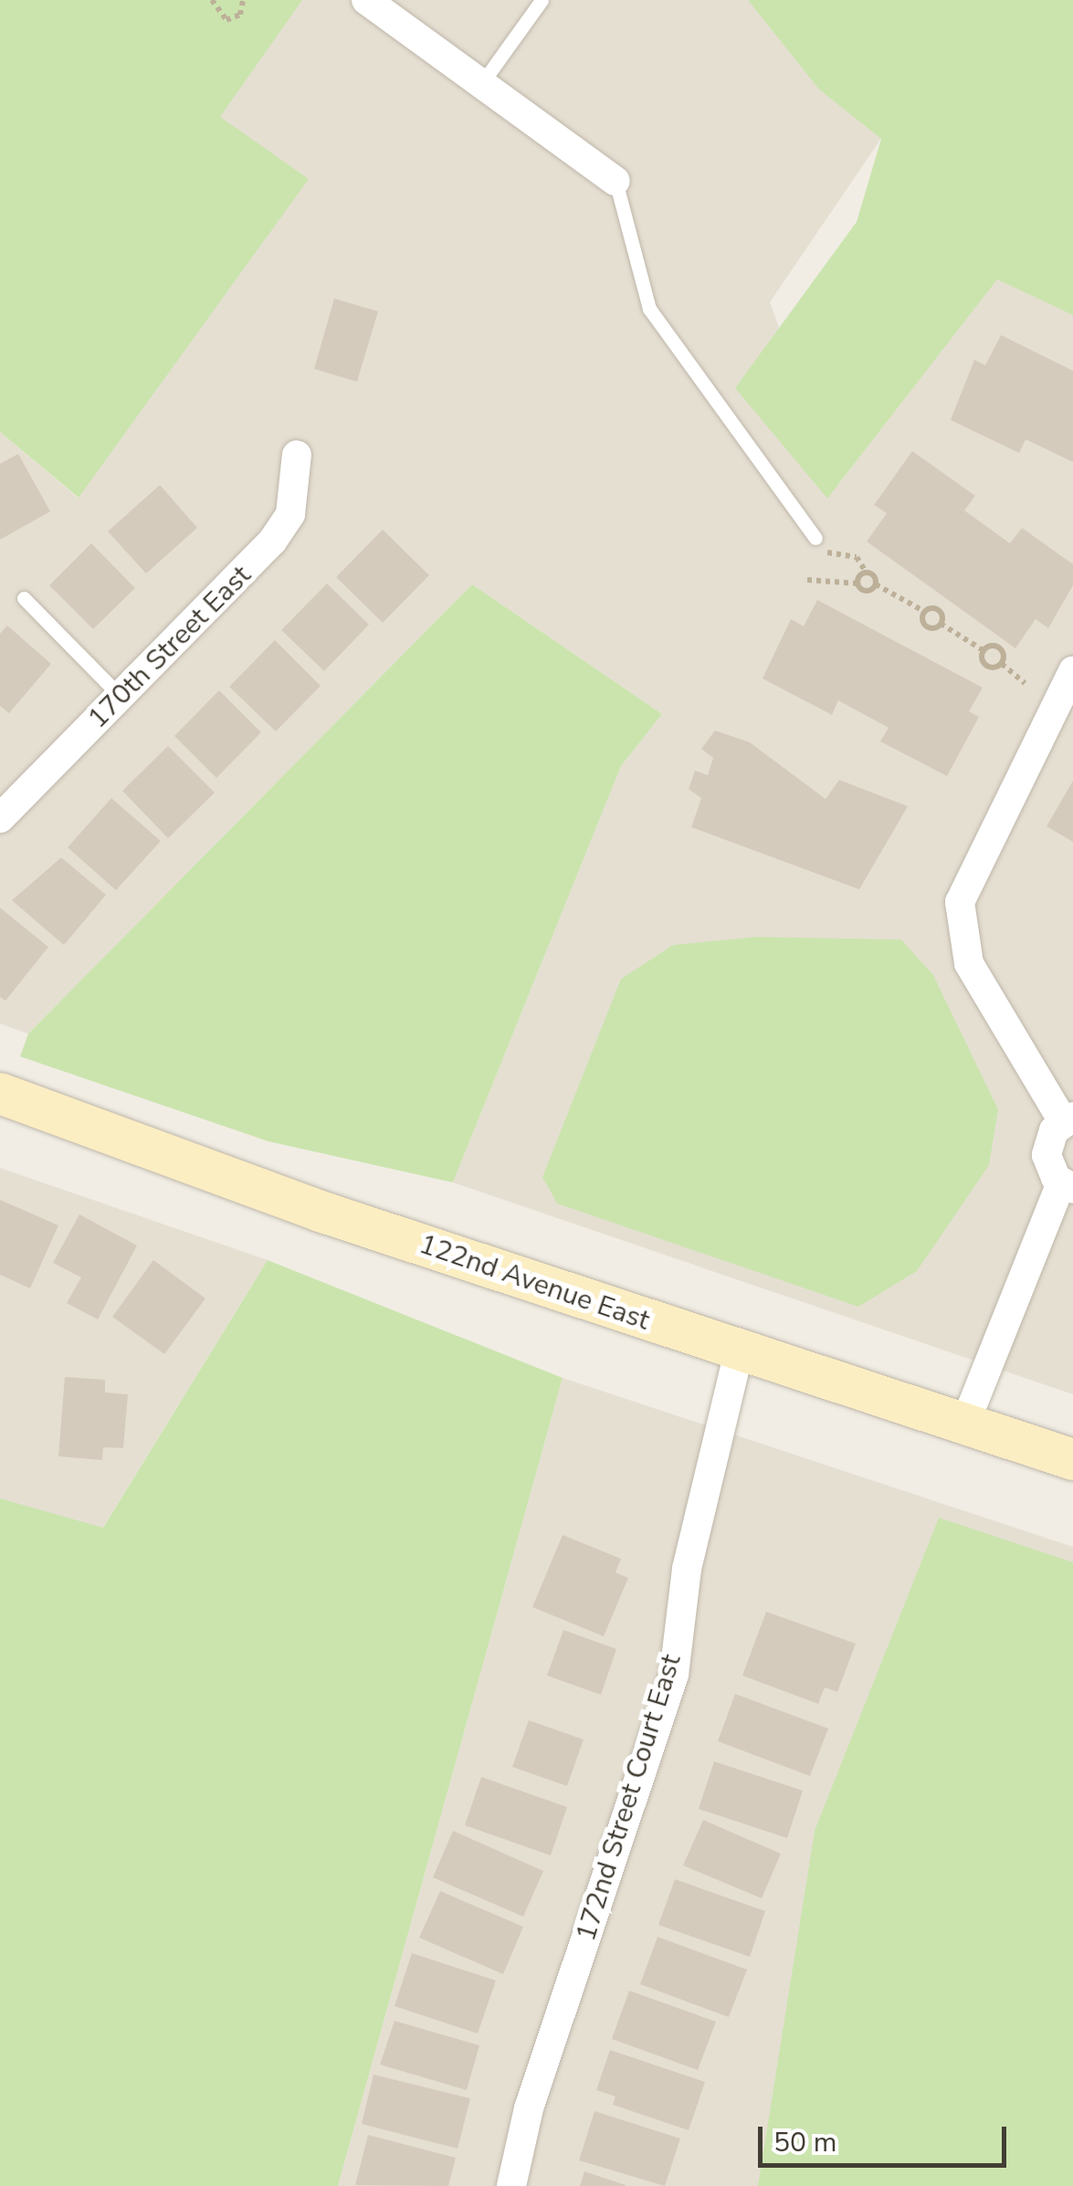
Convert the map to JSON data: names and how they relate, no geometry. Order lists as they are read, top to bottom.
{
  "streets": {
    "main road": ["122nd Avenue East"],
    "street": ["170th Street East", "172nd Street Court East"]
  },
  "crossings": [
    ["122nd Avenue East", "172nd Street Court East"]
  ],
  "scale_bar": "50 m"
}
